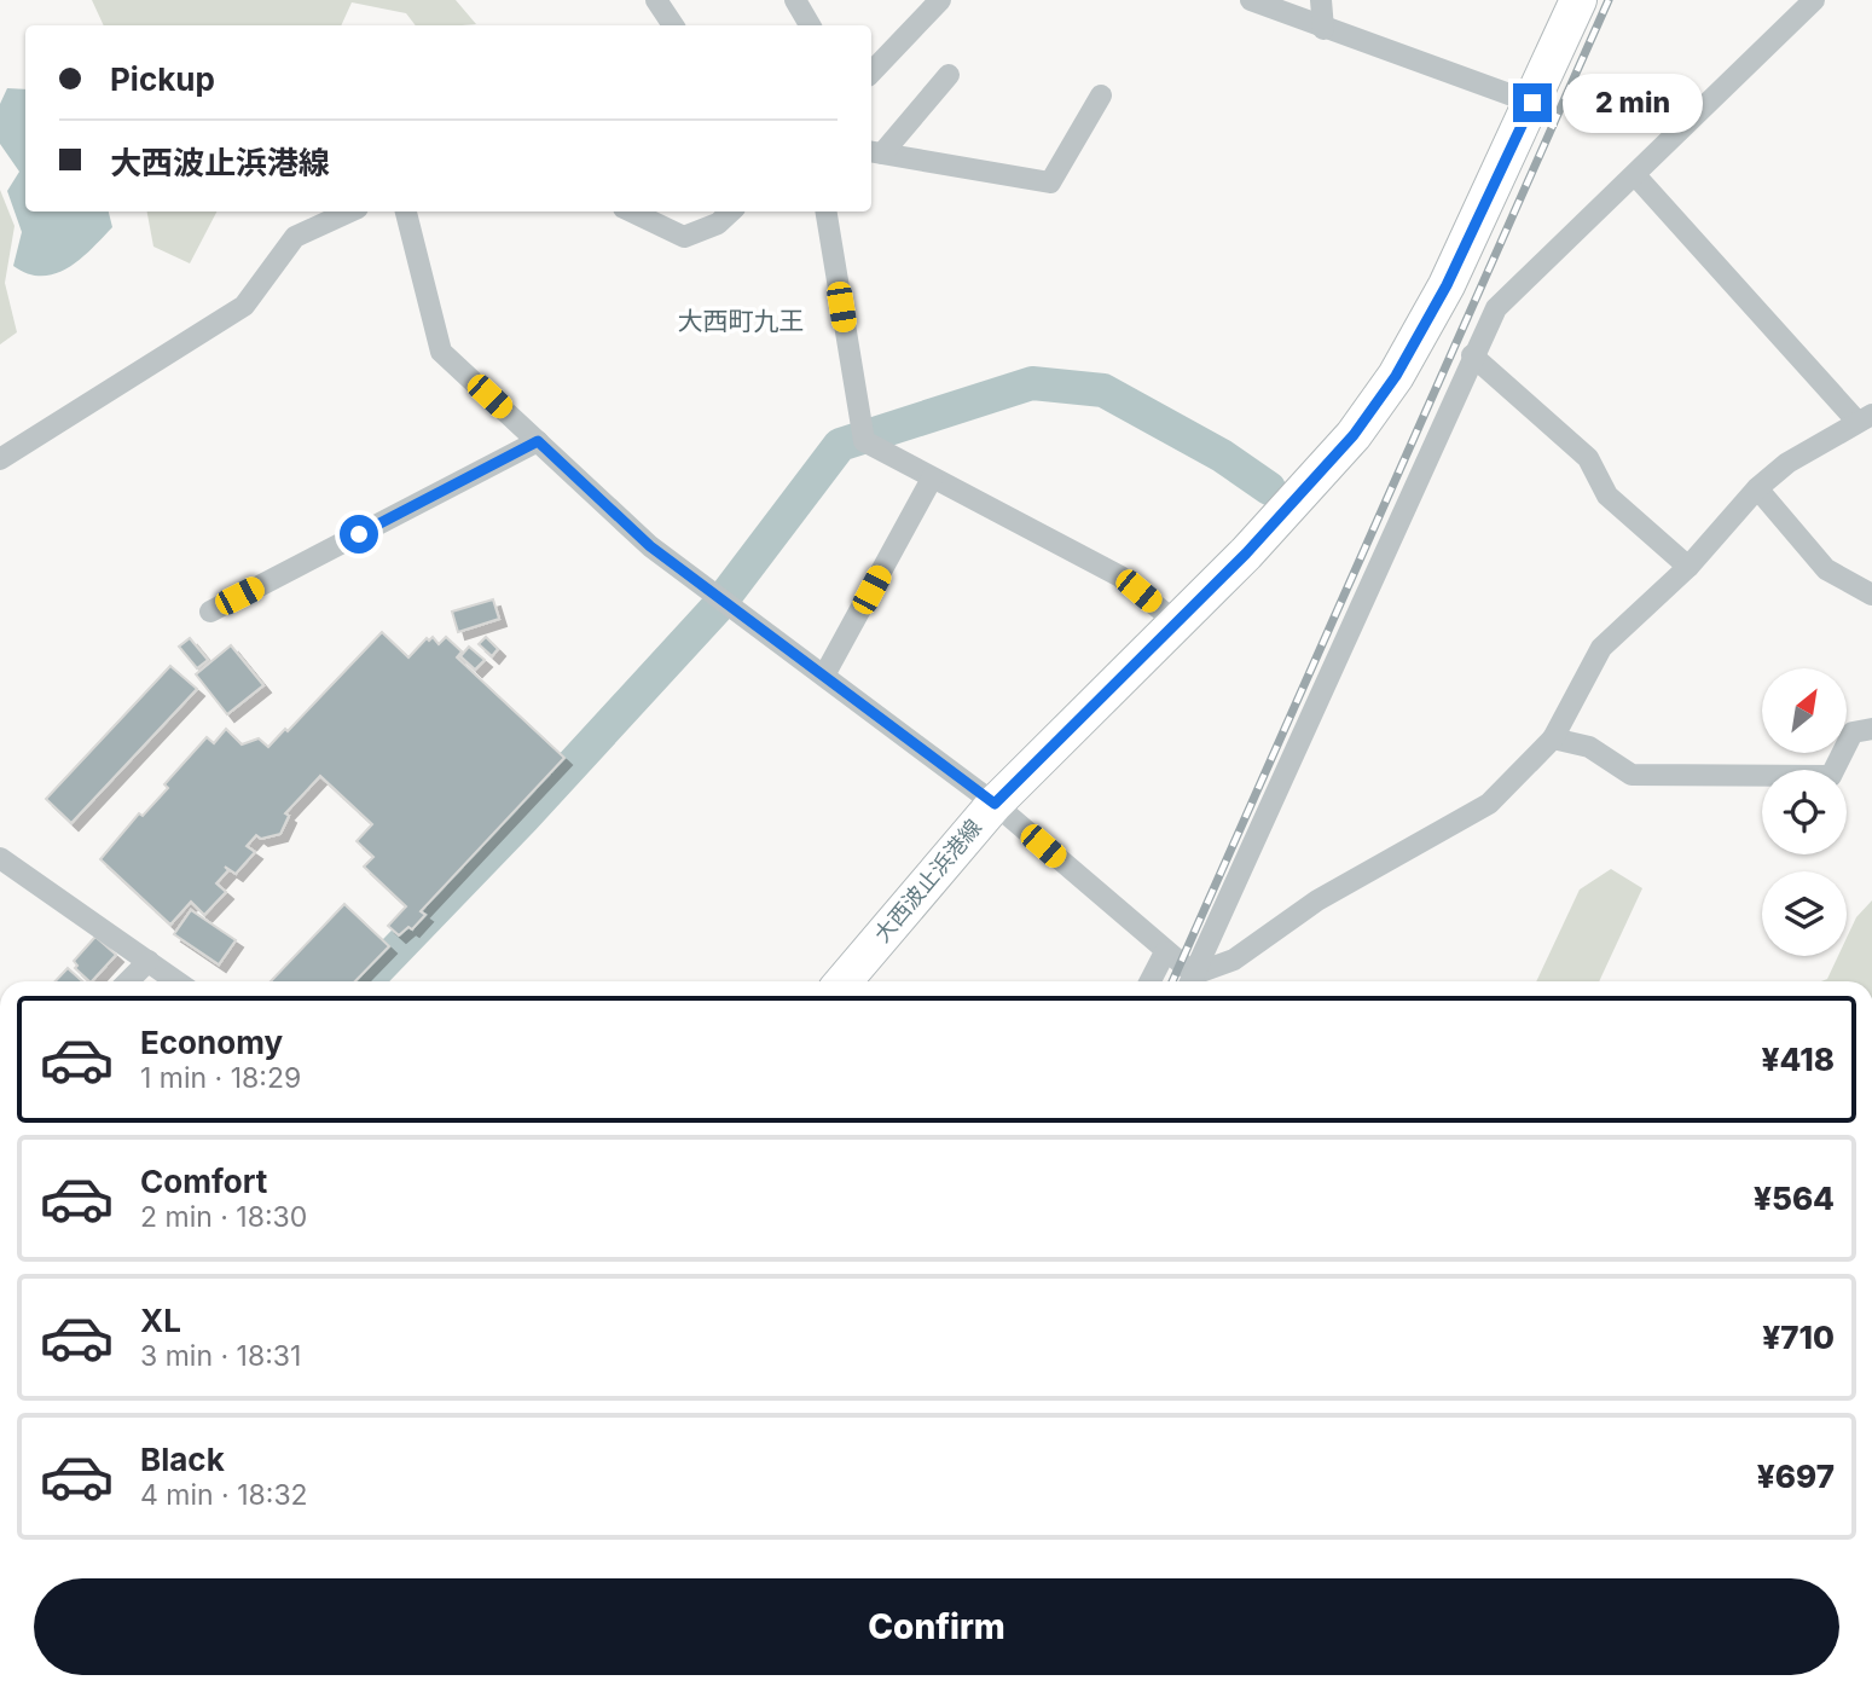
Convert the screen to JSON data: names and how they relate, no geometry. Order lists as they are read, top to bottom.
{
  "streets": {
    "main road": ["大西波止浜港線"]
  },
  "districts": ["大西町九王"],
  "north": "top right",
  "page": {
    "banner": ["Pickup", "大西波止浜港線"],
    "bubble": "2 min",
    "list": [
      {
        "name": "Economy",
        "note": "1 min · 18:29",
        "value": "¥418"
      },
      {
        "name": "Comfort",
        "note": "2 min · 18:30",
        "value": "¥564"
      },
      {
        "name": "XL",
        "note": "3 min · 18:31",
        "value": "¥710"
      },
      {
        "name": "Black",
        "note": "4 min · 18:32",
        "value": "¥697"
      }
    ],
    "buttons": "Confirm"
  }
}
